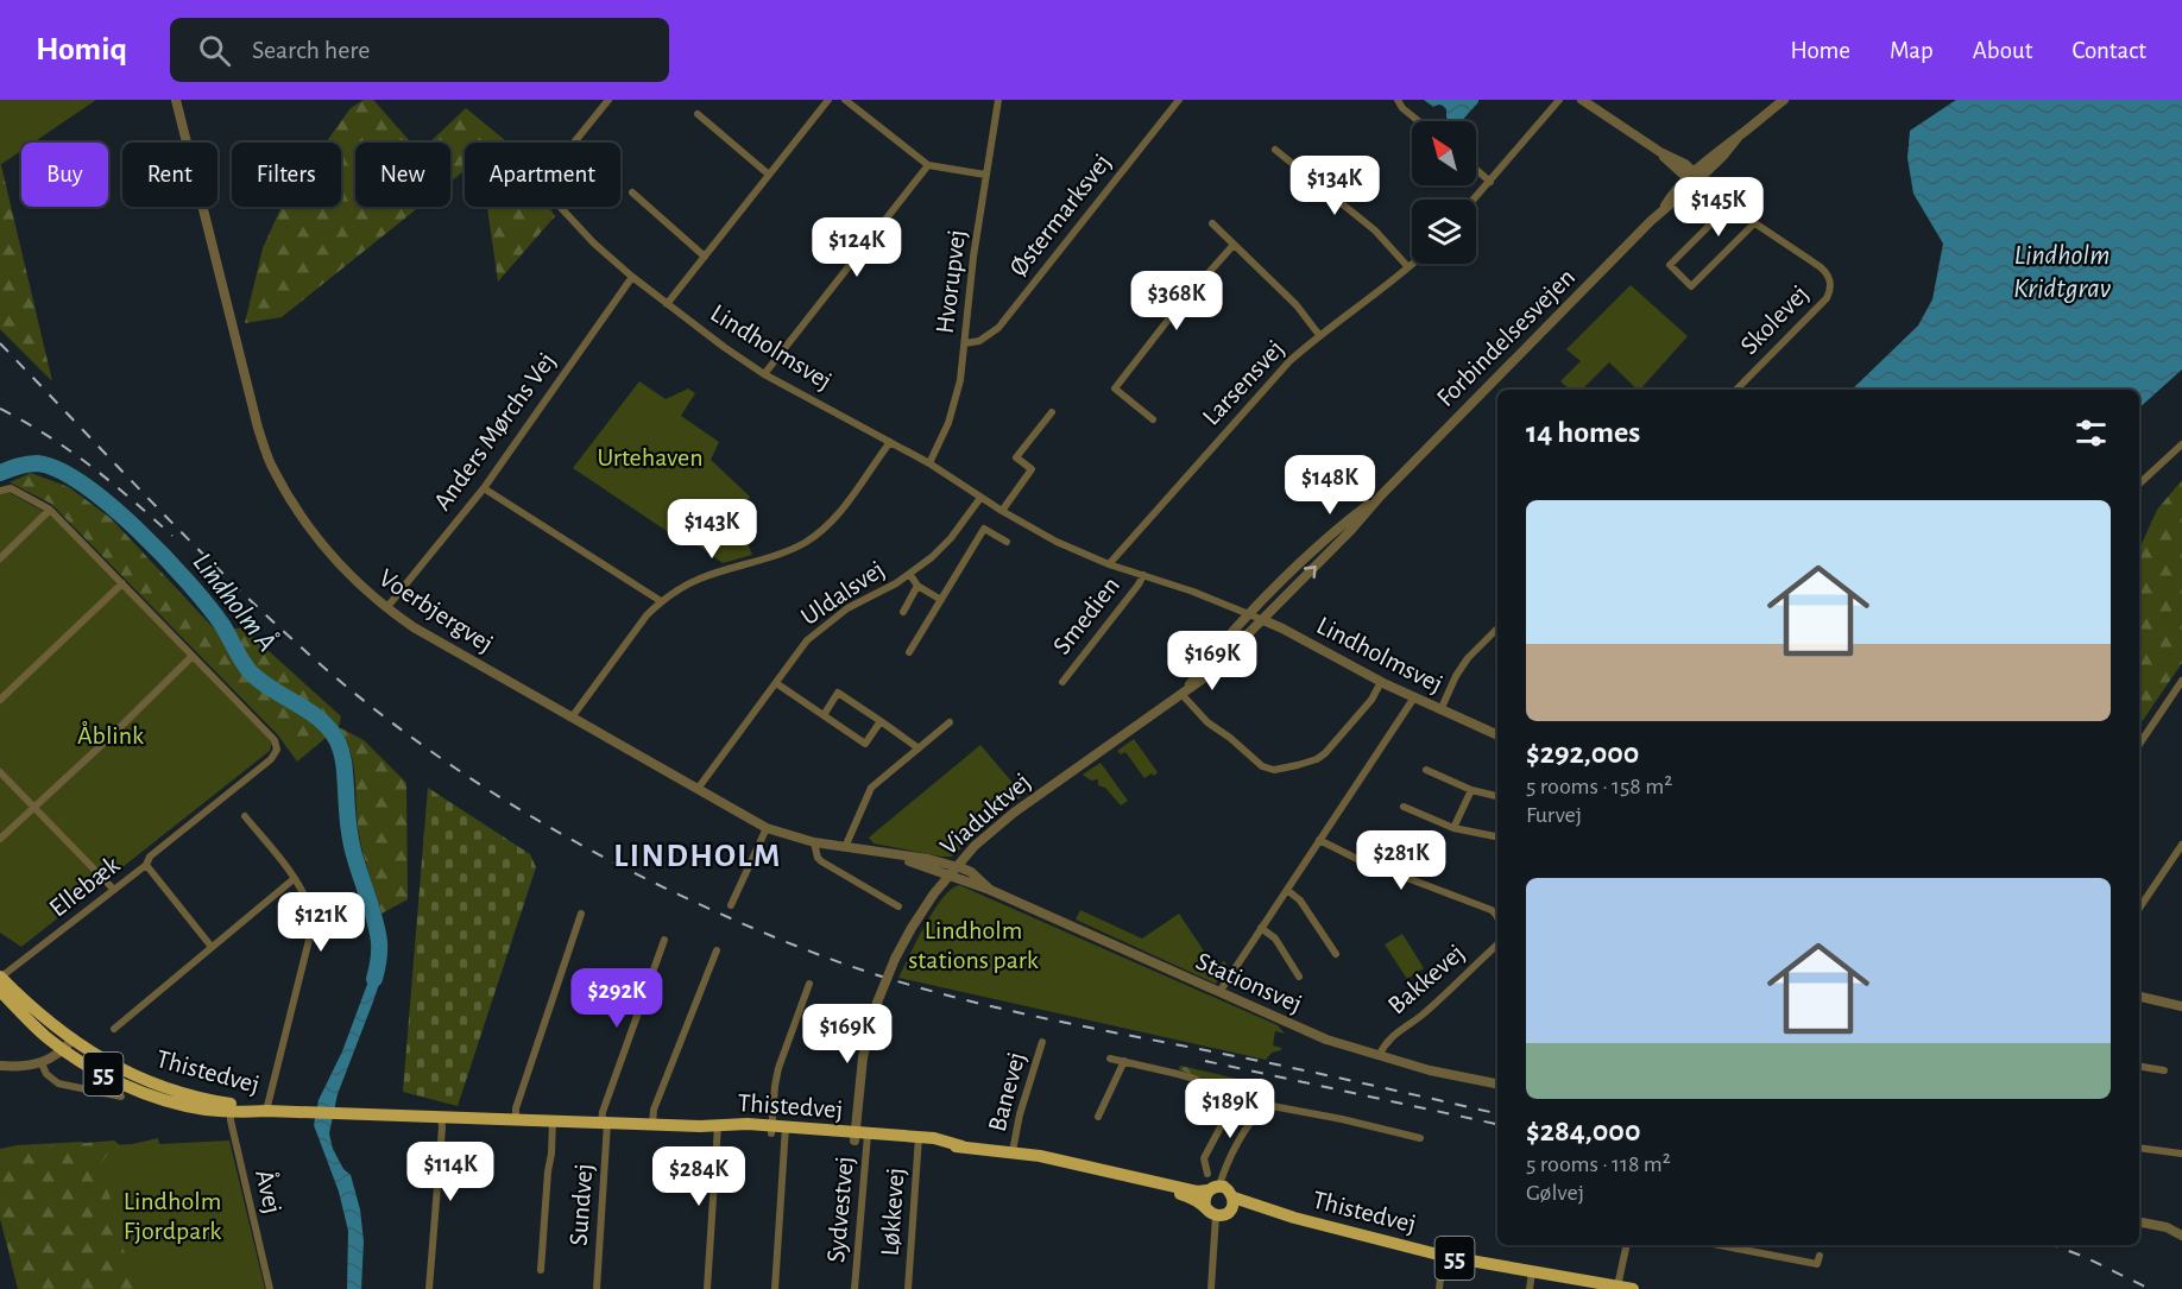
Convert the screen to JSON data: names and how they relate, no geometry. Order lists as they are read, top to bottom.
{
  "streets": {
    "main road": ["Thistedvej", "55"],
    "street": [
      "Østermarksvej",
      "Hvorupvej",
      "Skolevej",
      "Forbindelsesvejen",
      "Lindholmsvej",
      "Larsensvej",
      "Anders Mørchs Vej",
      "Uldalsvej",
      "Voerbjergvej",
      "Smedien",
      "Viaduktvej",
      "Ellebæk",
      "Bakkevej",
      "Stationsvej",
      "Banevej",
      "Åvej",
      "Sundvej",
      "Sydvestvej",
      "Løkkevej"
    ]
  },
  "crossings": [
    ["Østermarksvej", "Hvorupvej"],
    ["Hvorupvej", "Lindholmsvej"],
    ["Skolevej", "Forbindelsesvejen"],
    ["Forbindelsesvejen", "Lindholmsvej"],
    ["Forbindelsesvejen", "Viaduktvej"],
    ["Lindholmsvej", "Larsensvej"],
    ["Lindholmsvej", "Anders Mørchs Vej"],
    ["Lindholmsvej", "Uldalsvej"],
    ["Lindholmsvej", "Smedien"],
    ["Lindholmsvej", "Viaduktvej"],
    ["Anders Mørchs Vej", "Voerbjergvej"],
    ["Uldalsvej", "Voerbjergvej"],
    ["Voerbjergvej", "Viaduktvej"],
    ["Voerbjergvej", "Stationsvej"],
    ["Viaduktvej", "Stationsvej"],
    ["Viaduktvej", "Thistedvej"],
    ["Viaduktvej", "Sydvestvej"],
    ["Ellebæk", "Thistedvej"],
    ["Bakkevej", "Stationsvej"],
    ["Thistedvej", "55"],
    ["Thistedvej", "Banevej"],
    ["Thistedvej", "Åvej"],
    ["Thistedvej", "Sundvej"],
    ["Thistedvej", "Sydvestvej"],
    ["Thistedvej", "Løkkevej"]
  ],
  "districts": ["LINDHOLM"],
  "water": ["Lindholm Kridtgrav", "Lindholm Å"],
  "parks": [
    "Urtehaven",
    "Åblink",
    "Lindholm stations park",
    "Lindholm Fjordpark"
  ],
  "north": "top left",
  "page": {
    "header": "Homiq",
    "search": "Search here",
    "nav": [
      "Home",
      "Map",
      "About",
      "Contact"
    ],
    "chip": [
      "Buy",
      "Rent",
      "Filters",
      "New",
      "Apartment"
    ],
    "price": [
      "$134K",
      "$145K",
      "$124K",
      "$368K",
      "$148K",
      "$143K",
      "$169K",
      "$281K",
      "$121K",
      "$292K",
      "$169K",
      "$189K",
      "$114K",
      "$284K"
    ],
    "heading": "14 homes",
    "list": [
      {
        "name": "$292,000",
        "note": "5 rooms · 158 m² · Furvej"
      },
      {
        "name": "$284,000",
        "note": "5 rooms · 118 m² · Gølvej"
      }
    ]
  }
}
